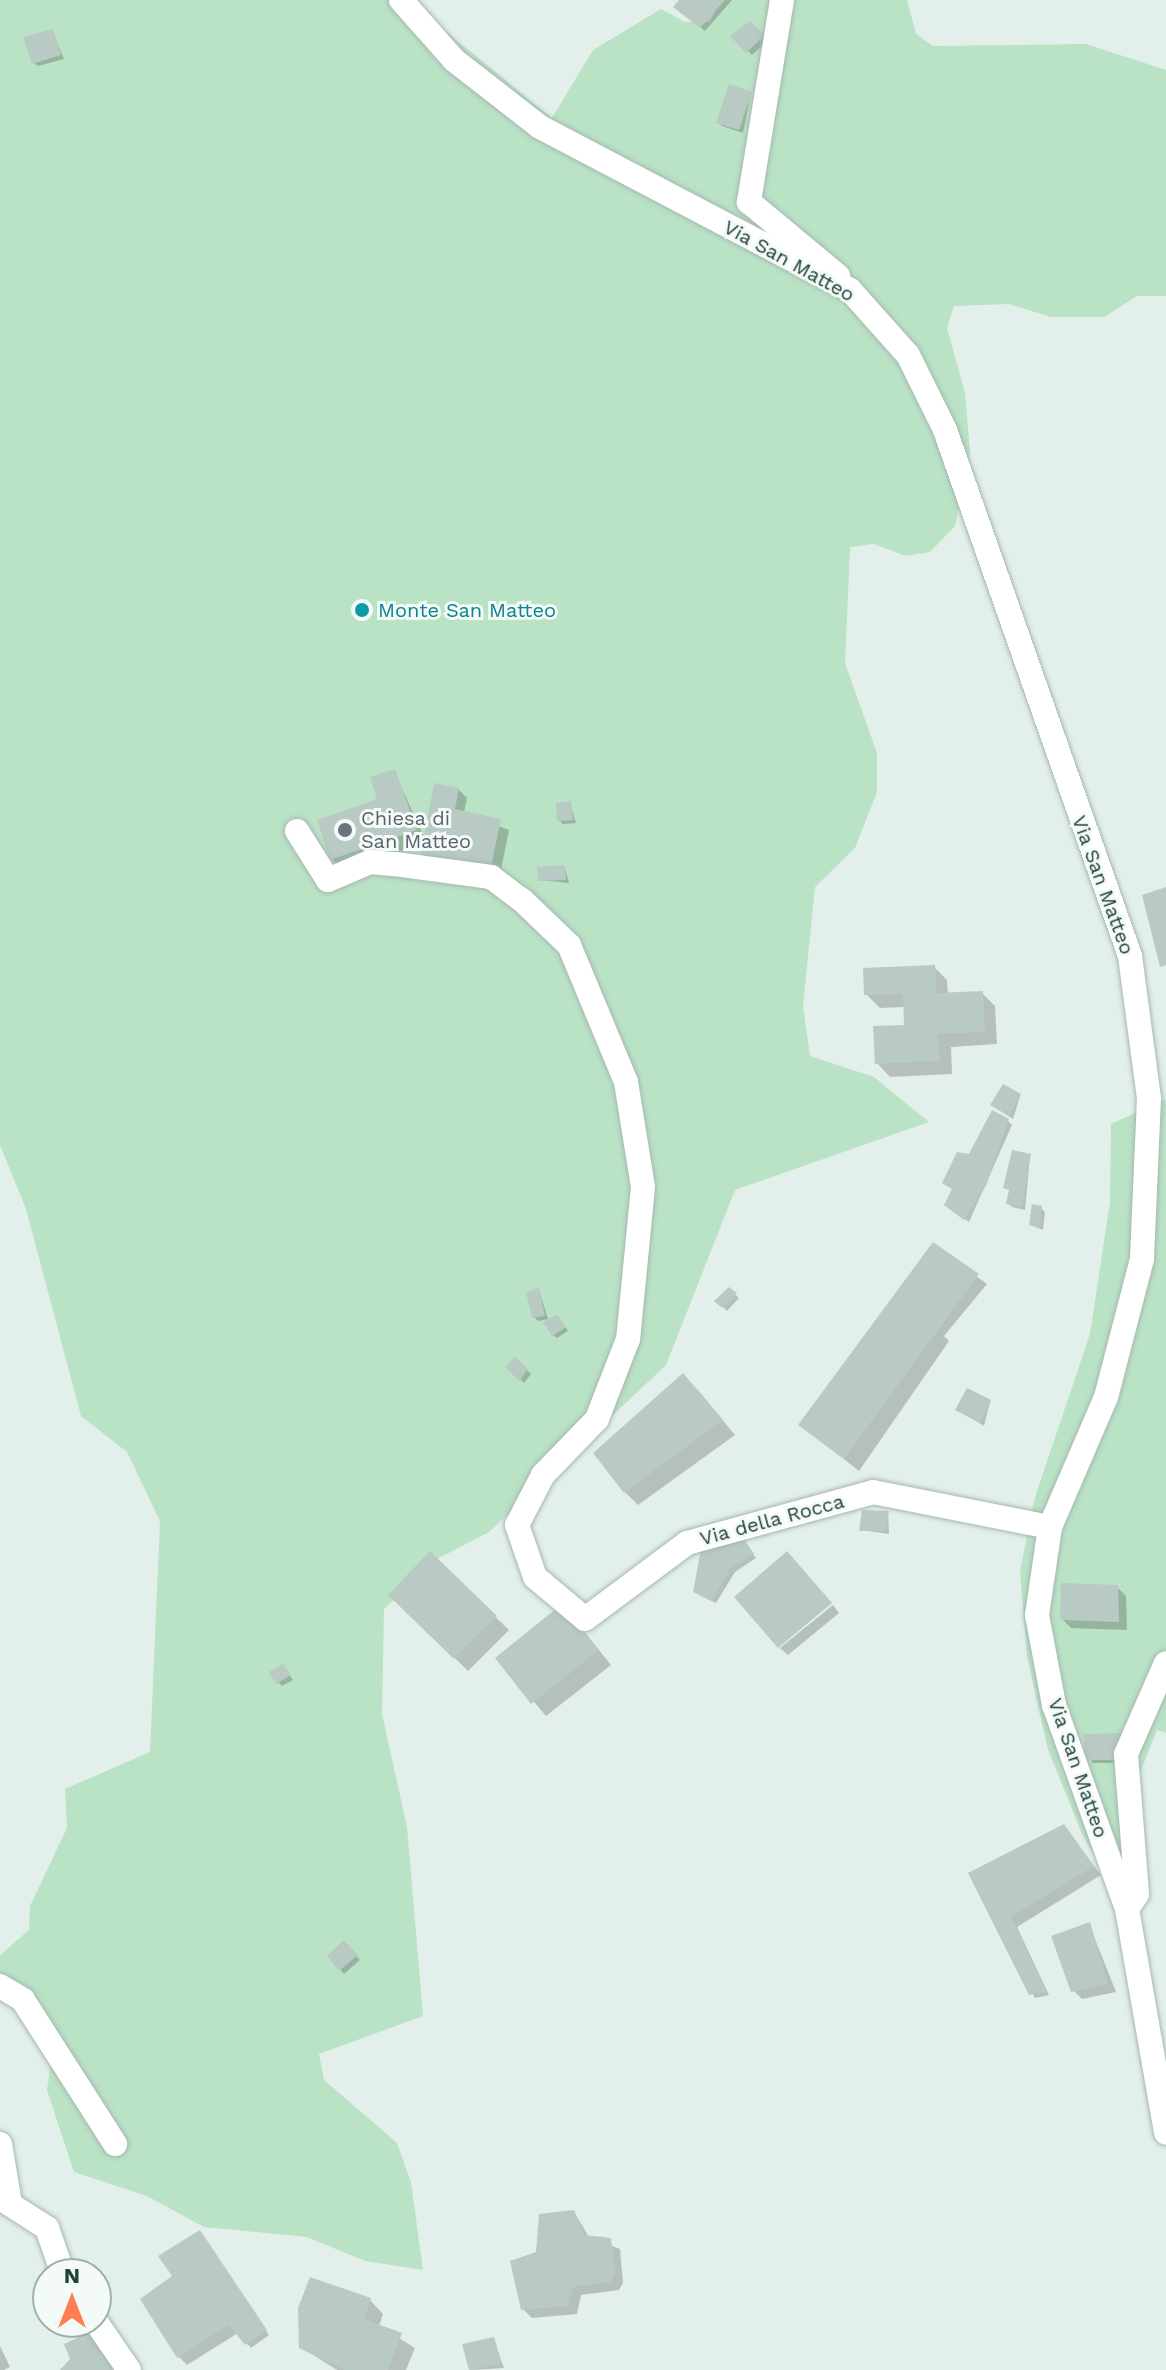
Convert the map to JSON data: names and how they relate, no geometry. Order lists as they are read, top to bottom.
{
  "streets": {
    "street": ["Via San Matteo", "Via della Rocca"]
  },
  "crossings": [
    ["Via San Matteo", "Via della Rocca"]
  ],
  "places": ["Monte San Matteo", "Chiesa di San Matteo"],
  "north": "top"
}
